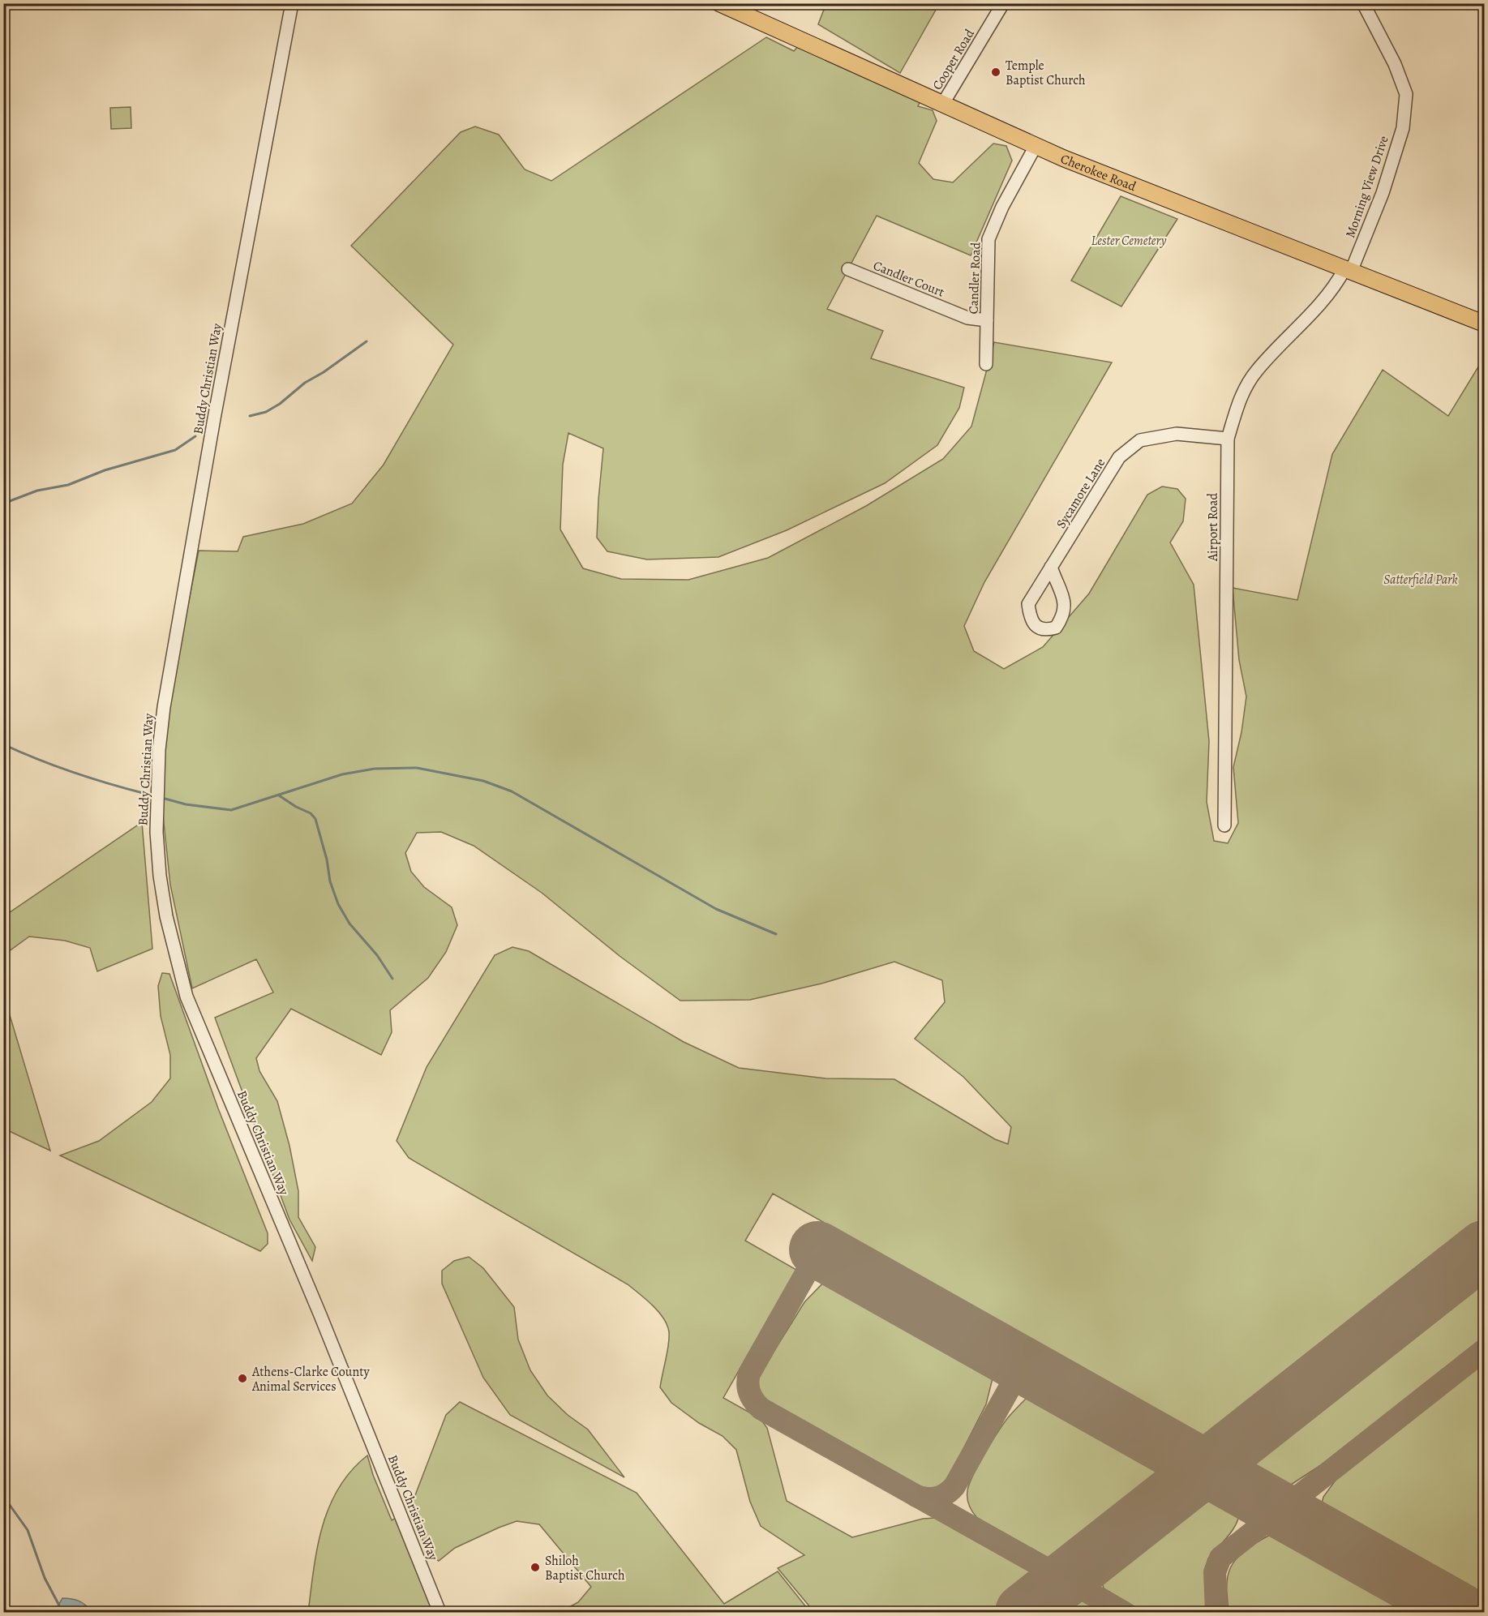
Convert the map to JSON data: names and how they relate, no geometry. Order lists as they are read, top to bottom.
{
  "streets": {
    "main road": ["Cherokee Road"],
    "street": [
      "Cooper Road",
      "Morning View Drive",
      "Candler Court",
      "Candler Road",
      "Buddy Christian Way",
      "Sycamore Lane",
      "Airport Road"
    ]
  },
  "crossings": [
    ["Cooper Road", "Cherokee Road"],
    ["Cherokee Road", "Morning View Drive"],
    ["Cherokee Road", "Candler Road"],
    ["Cherokee Road", "Airport Road"],
    ["Morning View Drive", "Airport Road"],
    ["Candler Court", "Candler Road"],
    ["Sycamore Lane", "Airport Road"]
  ],
  "parks": ["Lester Cemetery", "Satterfield Park"],
  "places": ["Temple Baptist Church", "Athens-Clarke County Animal Services", "Shiloh Baptist Church"]
}
